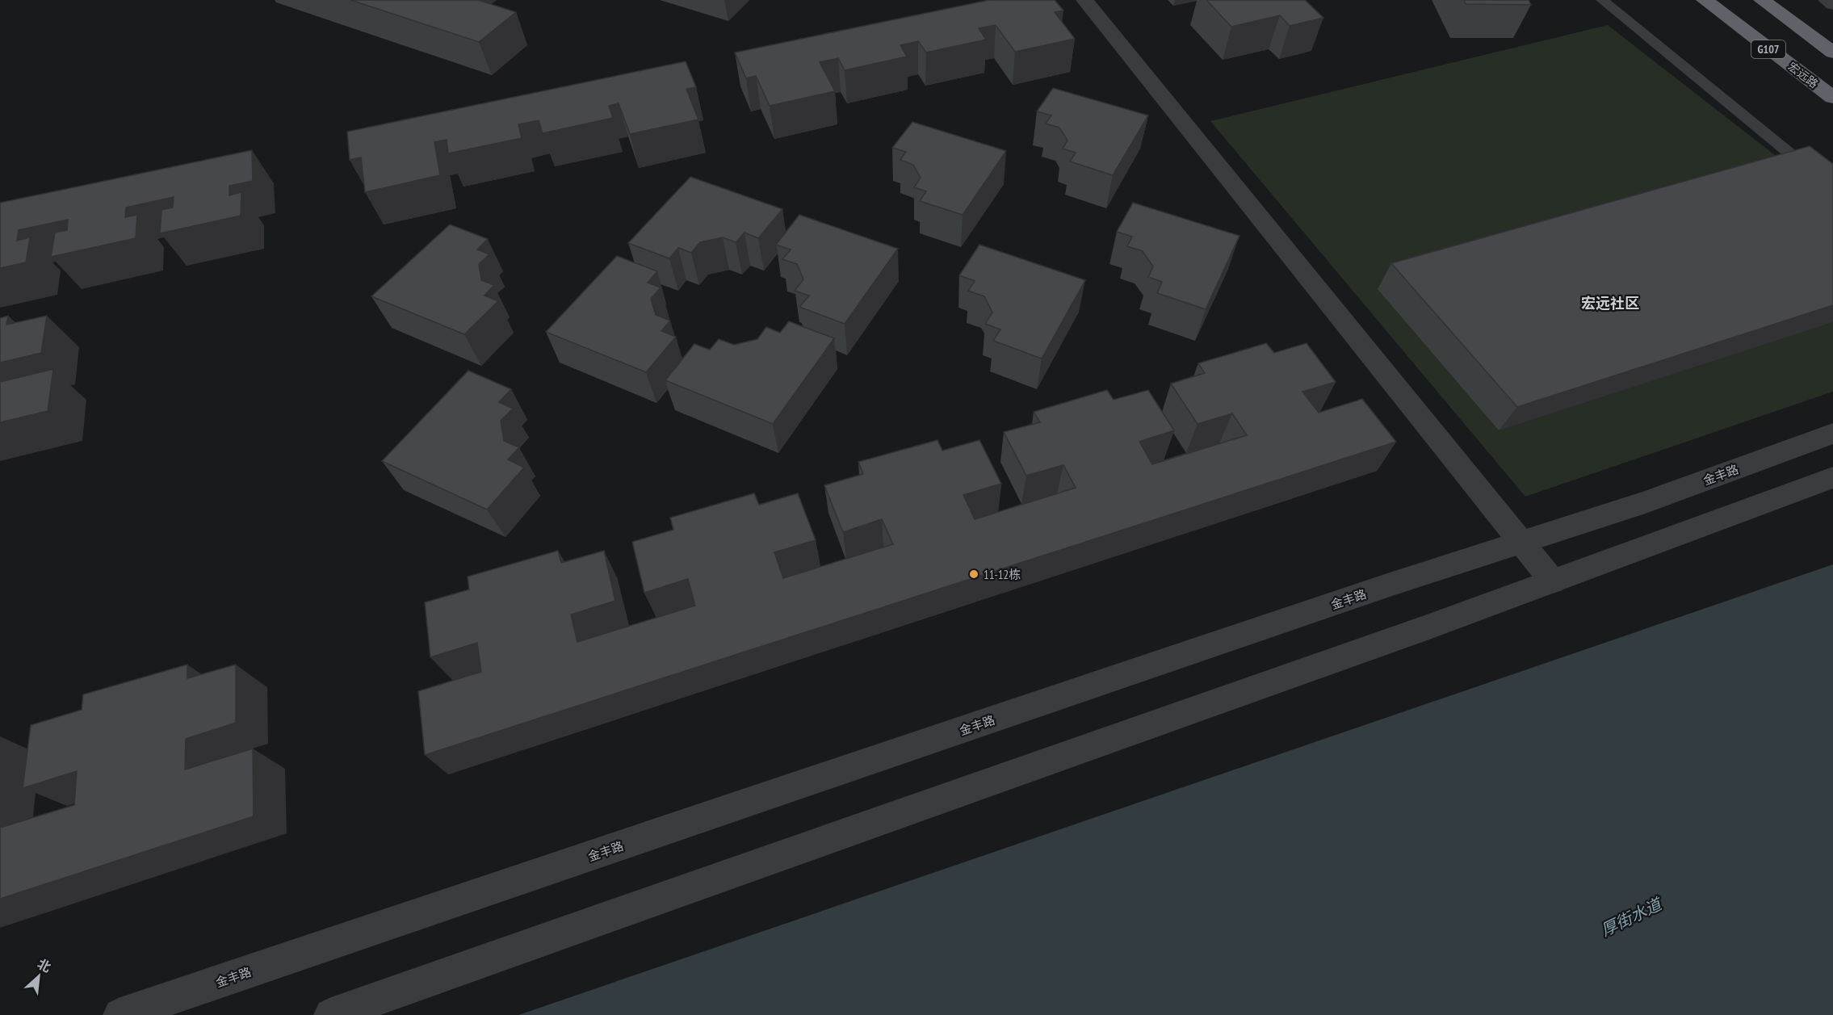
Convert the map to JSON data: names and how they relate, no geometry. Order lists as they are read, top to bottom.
{
  "streets": {
    "highway": ["G107", "宏远路"],
    "street": ["金丰路"]
  },
  "districts": ["宏远社区"],
  "water": ["厚街水道"],
  "places": ["11-12栋"],
  "north": "top right"
}
